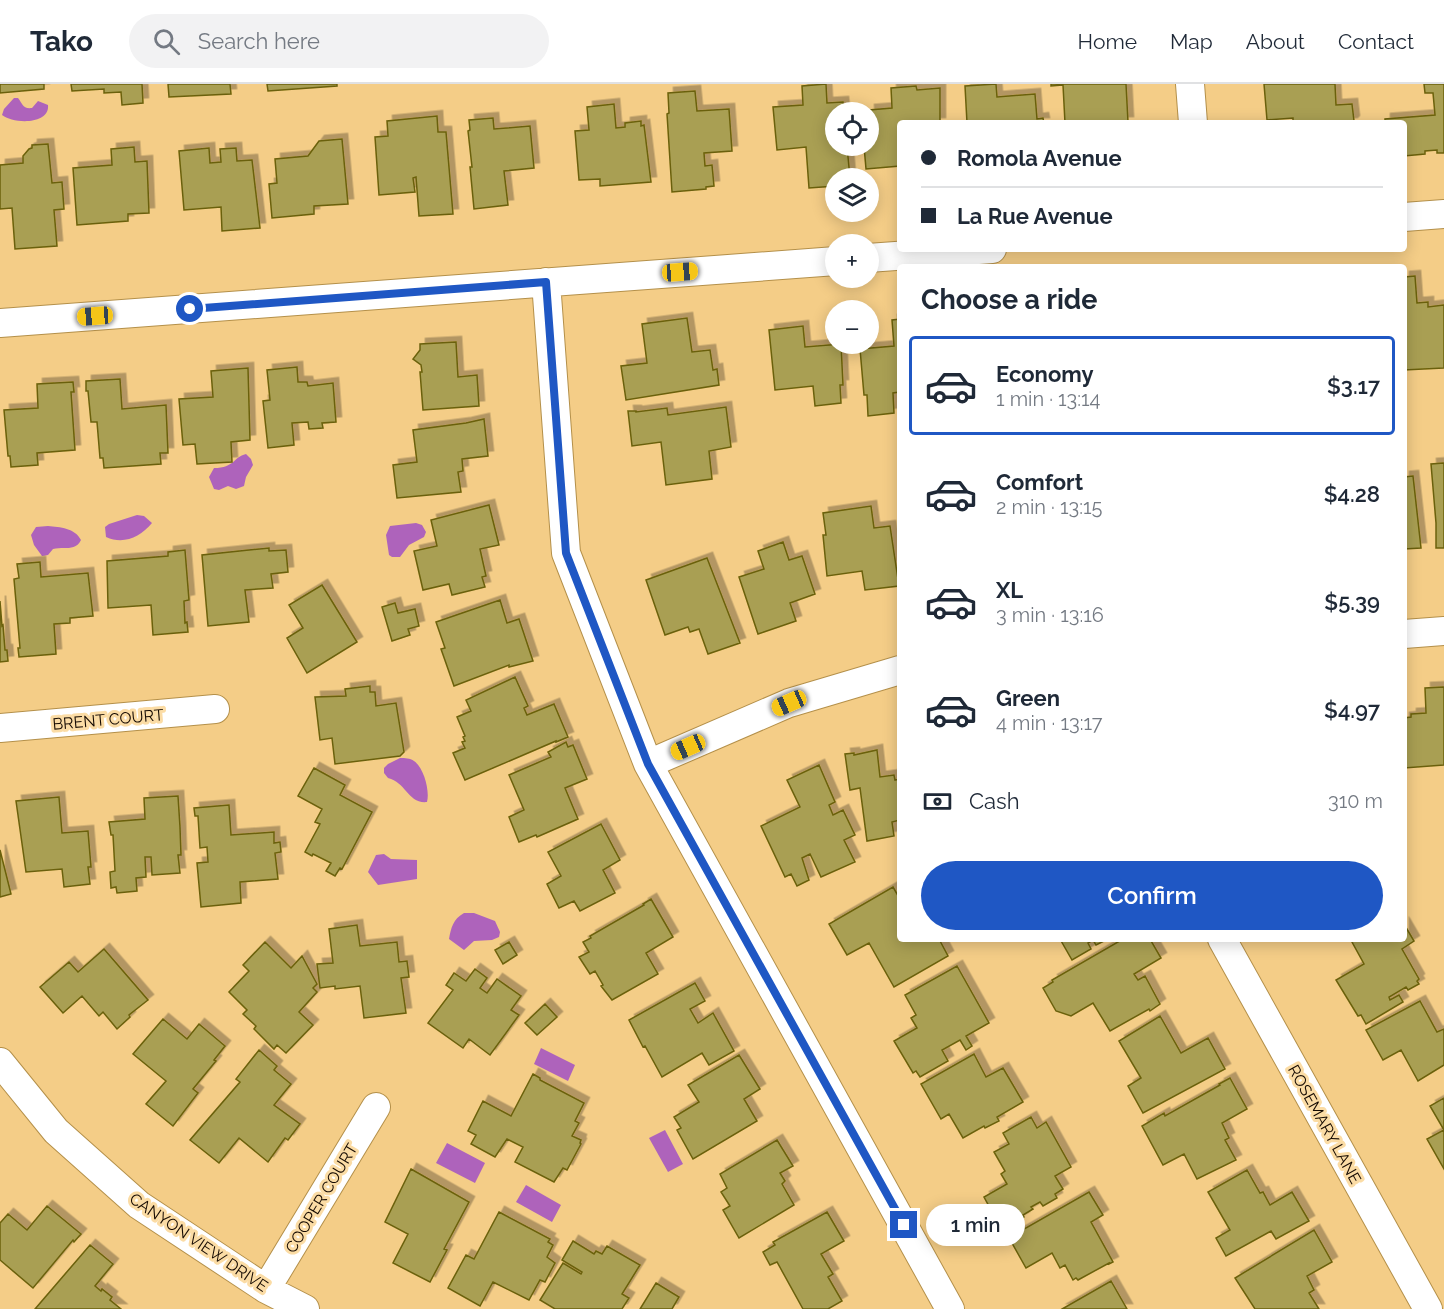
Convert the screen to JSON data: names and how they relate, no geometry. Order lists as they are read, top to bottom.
{
  "streets": {
    "street": [
      "BRENT COURT",
      "ROSEMARY LANE",
      "COOPER COURT",
      "CANYON VIEW DRIVE"
    ]
  },
  "crossings": [
    ["COOPER COURT", "CANYON VIEW DRIVE"]
  ],
  "page": {
    "header": "Tako",
    "search": "Search here",
    "nav": [
      "Home",
      "Map",
      "About",
      "Contact"
    ],
    "map_buttons": ["+", "−"],
    "banner": ["Romola Avenue", "La Rue Avenue"],
    "heading": "Choose a ride",
    "list": [
      {
        "name": "Economy",
        "note": "1 min · 13:14",
        "value": "$3.17"
      },
      {
        "name": "Comfort",
        "note": "2 min · 13:15",
        "value": "$4.28"
      },
      {
        "name": "XL",
        "note": "3 min · 13:16",
        "value": "$5.39"
      },
      {
        "name": "Green",
        "note": "4 min · 13:17",
        "value": "$4.97"
      }
    ],
    "pay": ["Cash", "310 m"],
    "buttons": "Confirm",
    "bubble": "1 min"
  }
}
